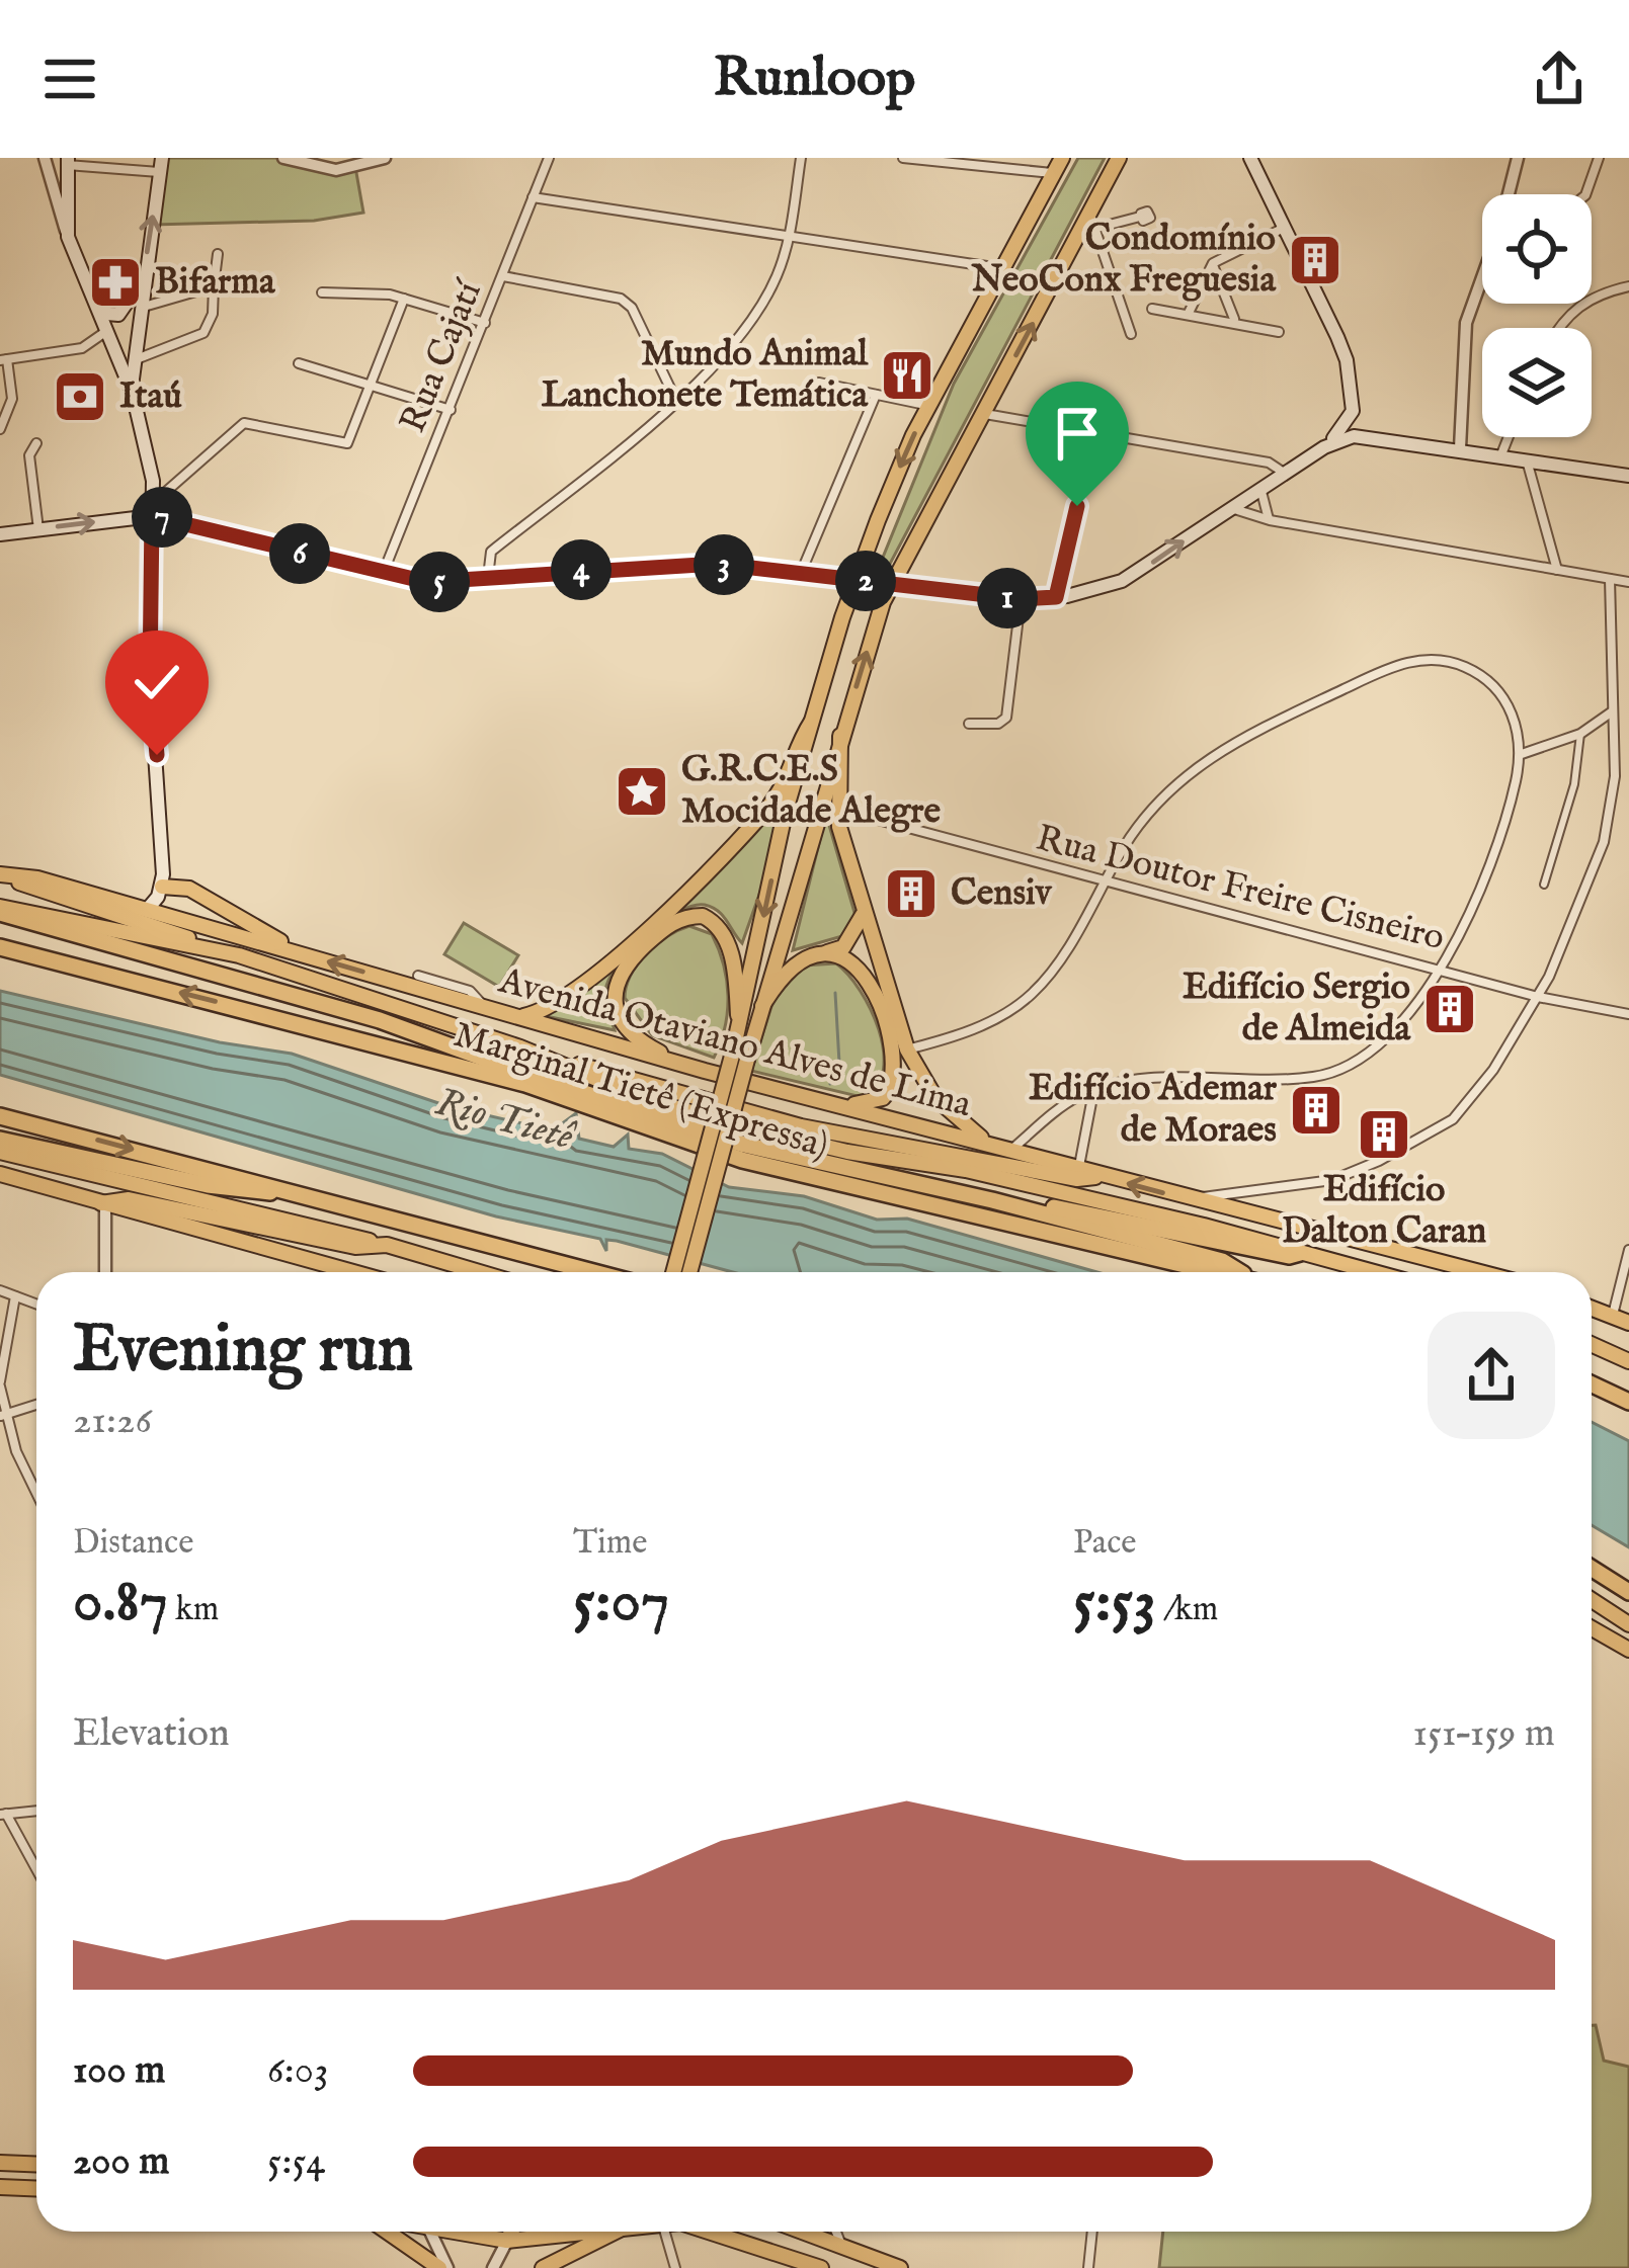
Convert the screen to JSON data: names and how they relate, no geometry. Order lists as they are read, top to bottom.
{
  "streets": {
    "highway": ["Marginal Tietê (Expressa)"],
    "main road": ["Avenida Otaviano Alves de Lima"],
    "street": ["Rua Cajatí", "Rua Doutor Freire Cisneiro"]
  },
  "water": ["Rio Tietê"],
  "places": {
    "building": [
      "Condomínio NeoConx Freguesia",
      "Censiv",
      "Edifício Sergio de Almeida",
      "Edifício Ademar de Moraes",
      "Edifício Dalton Caran"
    ],
    "pharmacy": ["Bifarma"],
    "restaurant": ["Mundo Animal Lanchonete Temática"],
    "bank": ["Itaú"],
    "place": ["G.R.C.E.S Mocidade Alegre"]
  },
  "page": {
    "header": "Runloop",
    "pins": [
      "7",
      "6",
      "3",
      "4",
      "2",
      "5",
      "1"
    ],
    "heading": ["Evening run", "21:26"],
    "stats": [
      ["Distance", "0.87 km"],
      ["Time", "5:07"],
      ["Pace", "5:53 /km"]
    ],
    "chart": ["Elevation", "151–159 m"],
    "list": [
      {
        "name": "100 m",
        "note": "6:03"
      },
      {
        "name": "200 m",
        "note": "5:54"
      }
    ]
  }
}
